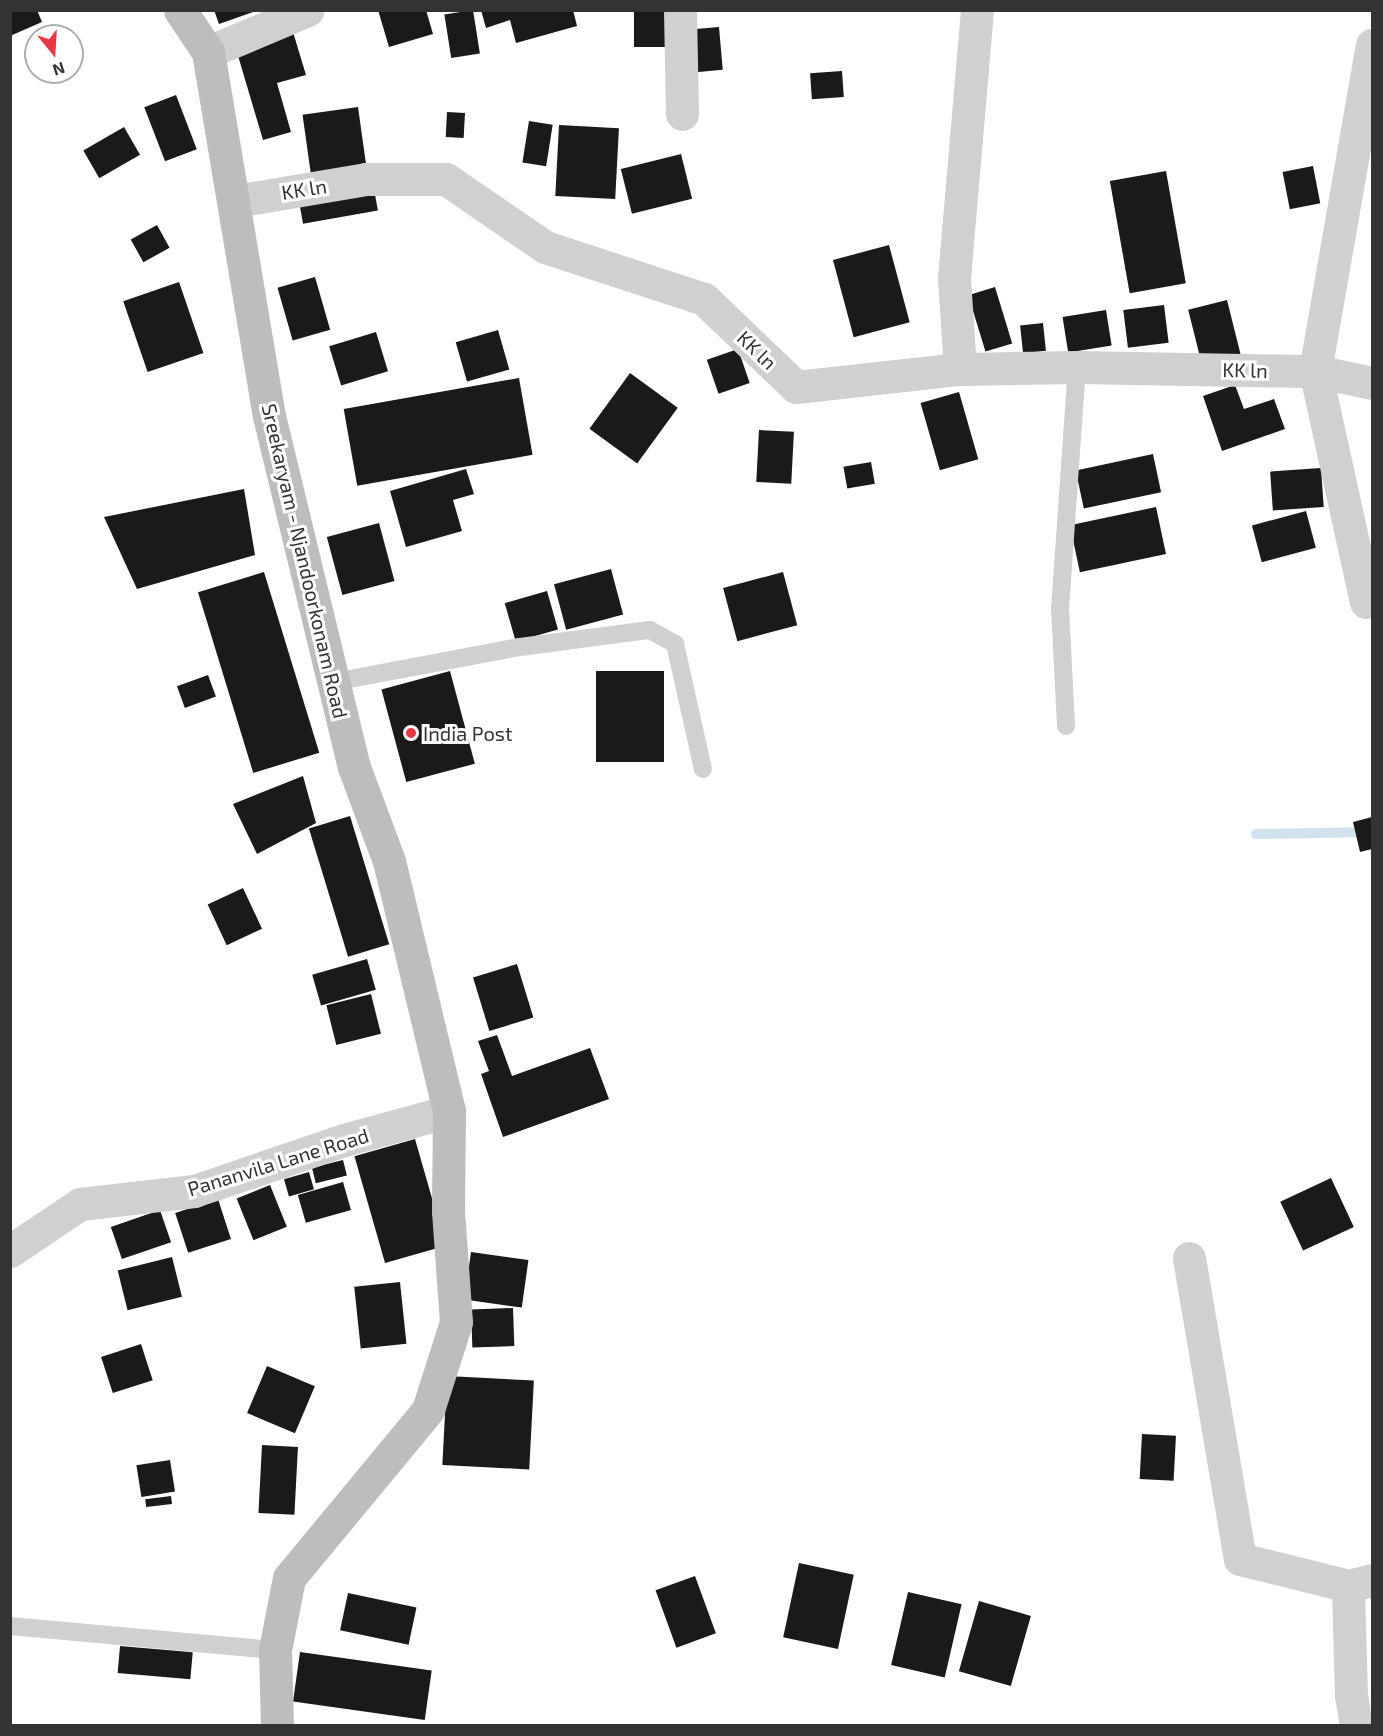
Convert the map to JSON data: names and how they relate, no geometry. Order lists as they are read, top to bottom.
{
  "streets": {
    "main road": ["Sreekaryam - Njandoorkonam Road"],
    "street": ["KK ln", "Pananvila Lane Road"]
  },
  "crossings": [
    ["KK ln", "Sreekaryam - Njandoorkonam Road"],
    ["Sreekaryam - Njandoorkonam Road", "Pananvila Lane Road"]
  ],
  "places": ["India Post"],
  "north": "bottom"
}
